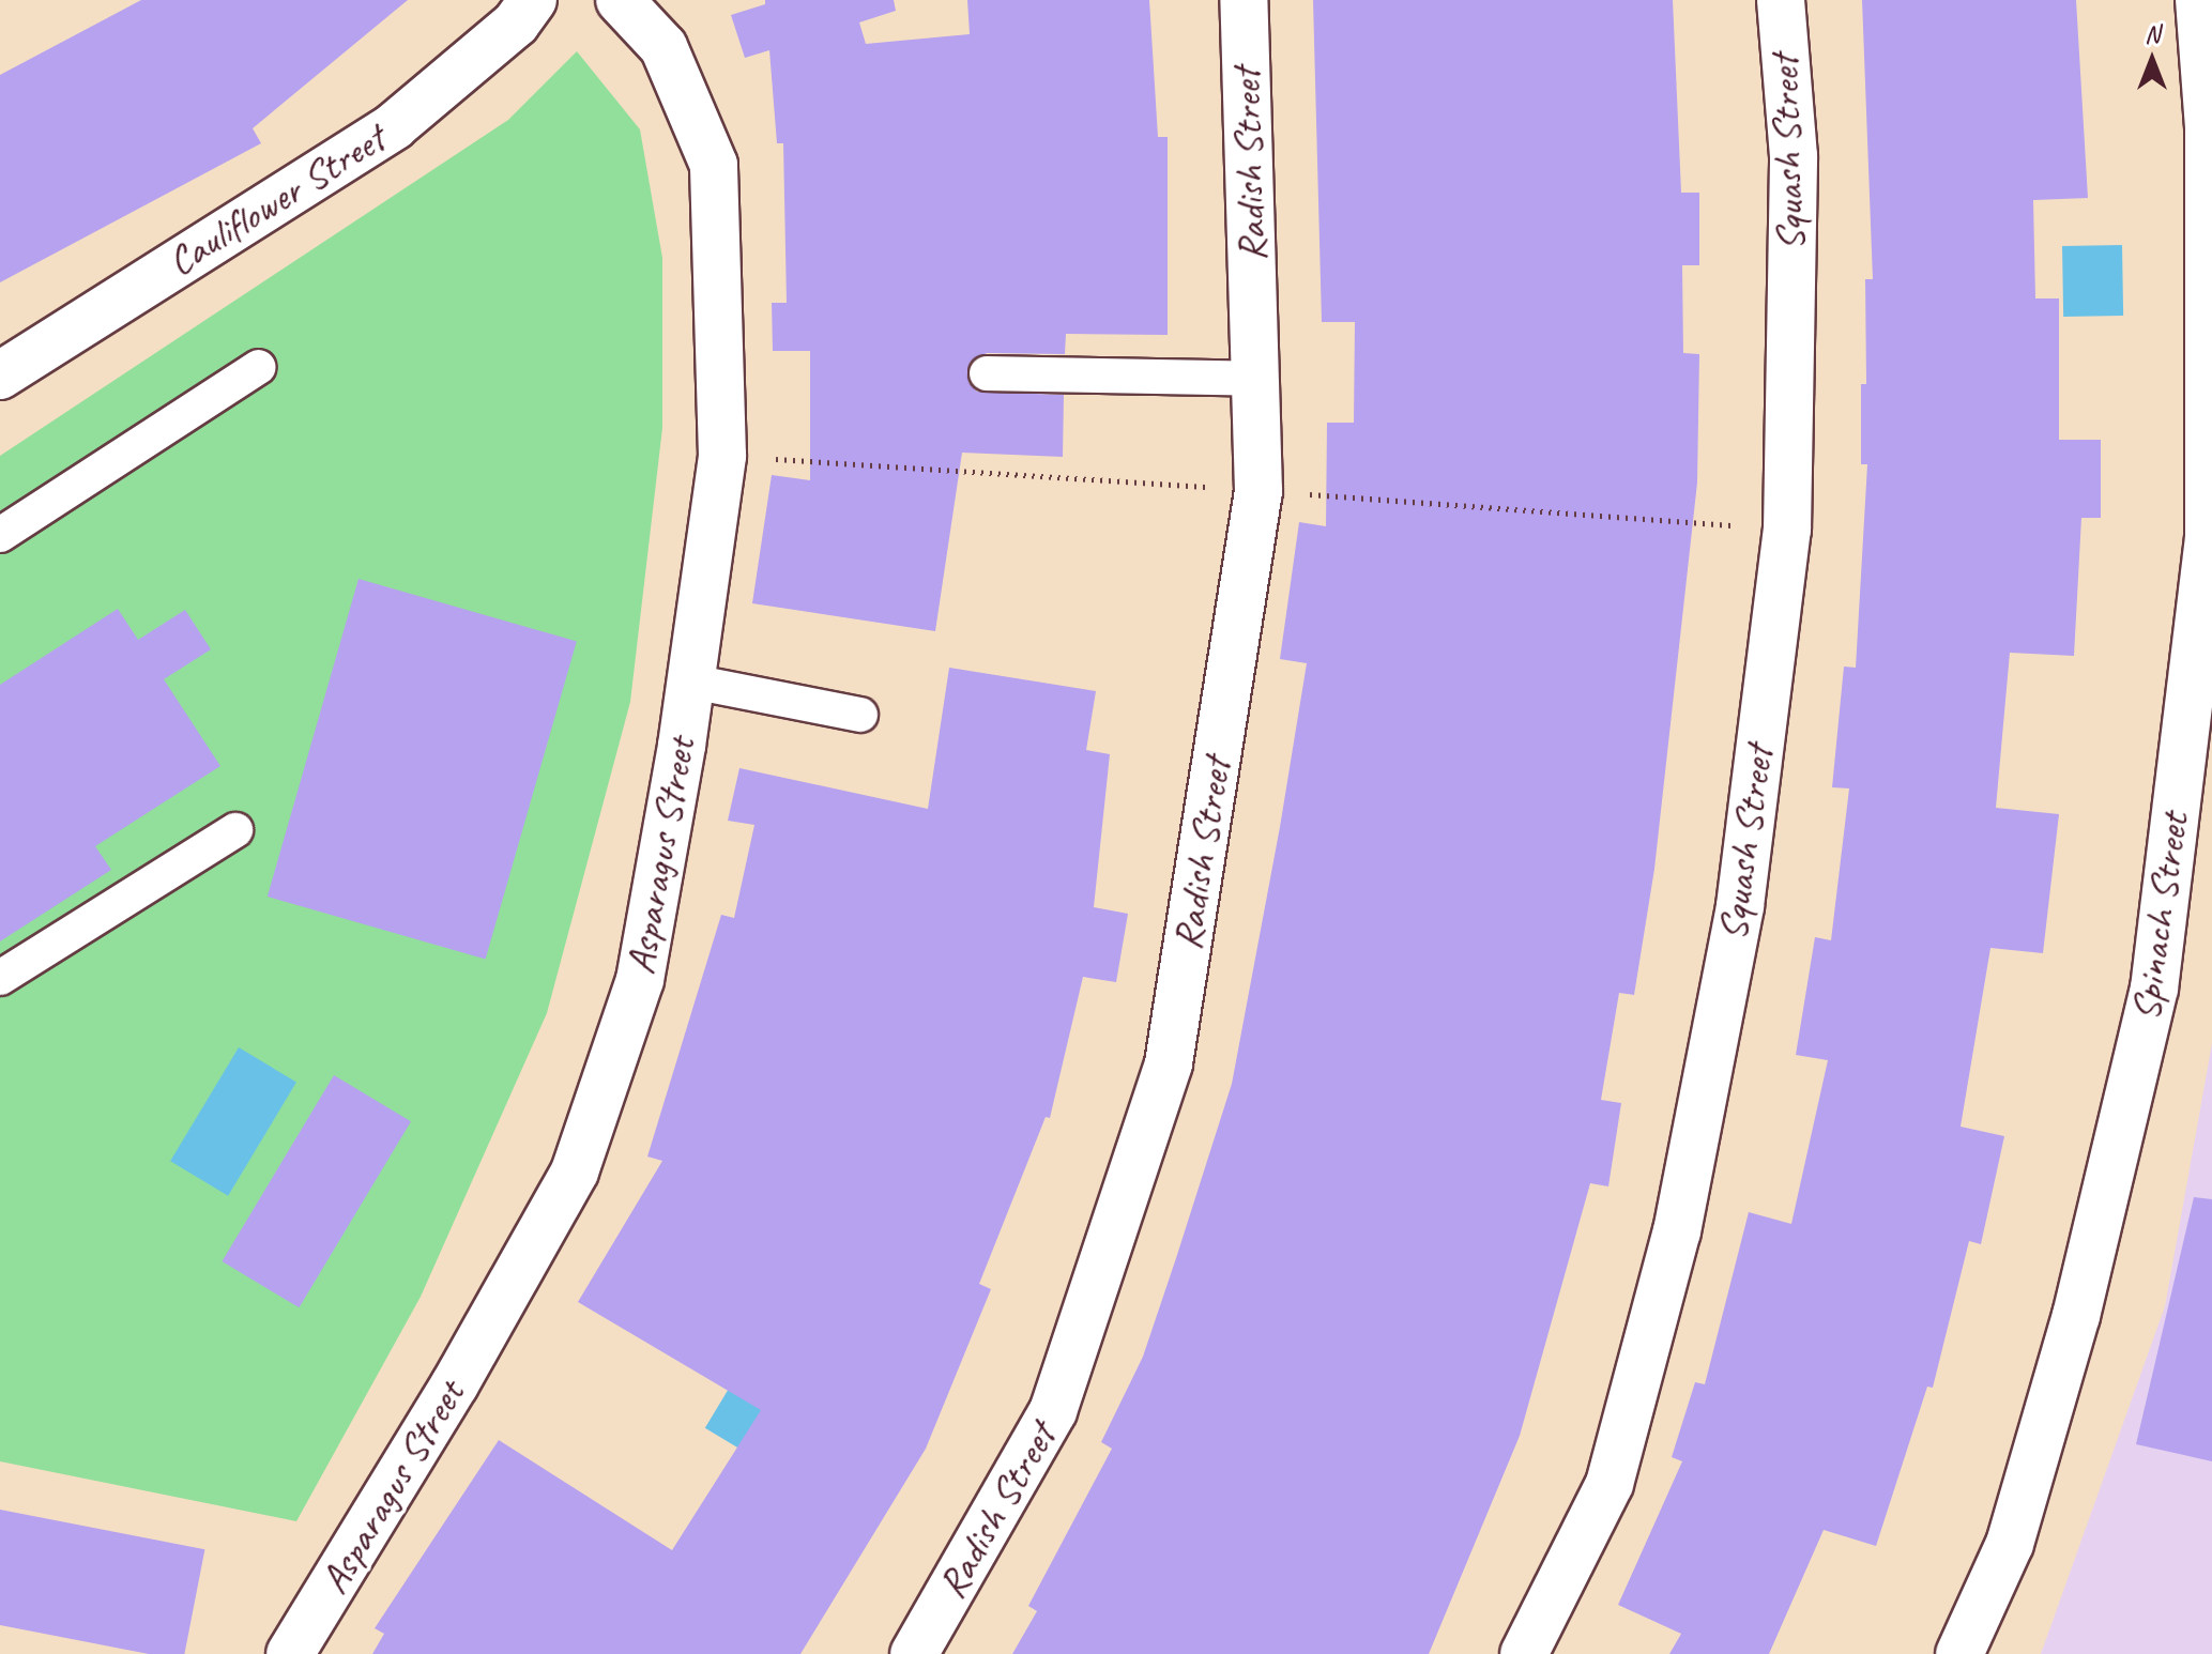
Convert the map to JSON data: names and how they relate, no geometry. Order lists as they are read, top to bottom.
{
  "streets": {
    "street": [
      "Squash Street",
      "Radish Street",
      "Cauliflower Street",
      "Asparagus Street",
      "Spinach Street"
    ]
  },
  "north": "top"
}
